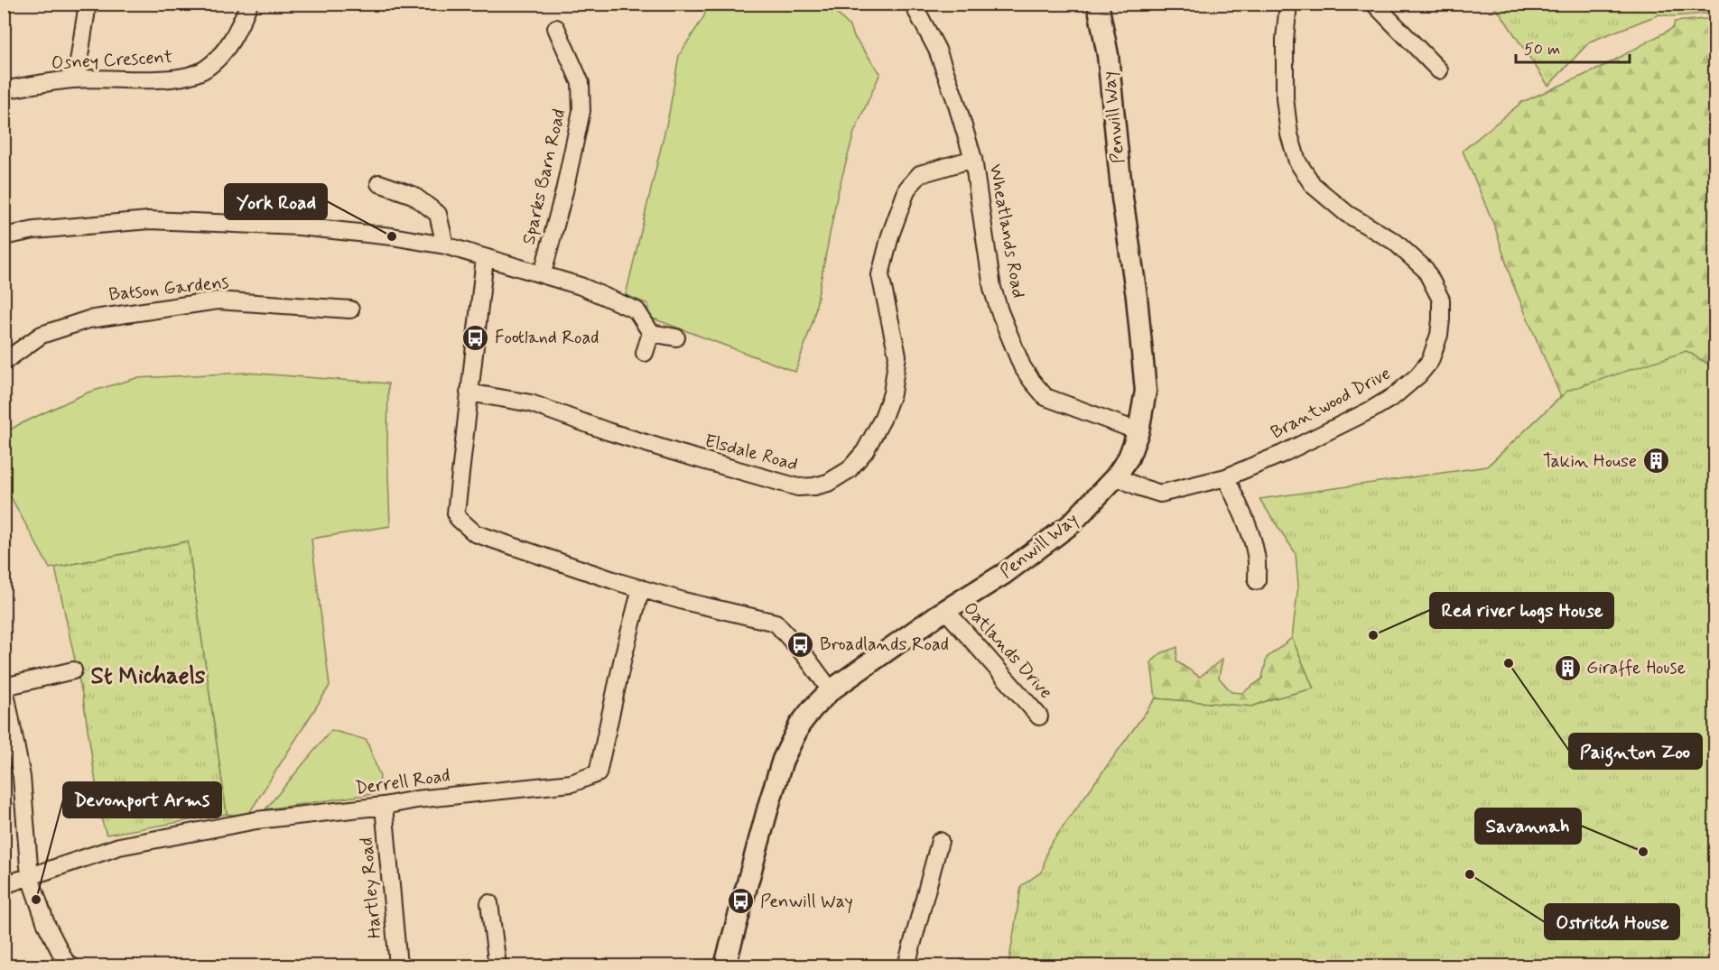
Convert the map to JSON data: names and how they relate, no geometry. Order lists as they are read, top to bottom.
{
  "streets": {
    "street": [
      "Osney Crescent",
      "Penwill Way",
      "Sparks Barn Road",
      "Wheatlands Road",
      "Batson Gardens",
      "Brantwood Drive",
      "Elsdale Road",
      "Oatlands Drive",
      "Derrell Road",
      "Hartley Road"
    ]
  },
  "crossings": [
    ["Penwill Way", "Wheatlands Road"],
    ["Penwill Way", "Brantwood Drive"],
    ["Penwill Way", "Oatlands Drive"],
    ["Wheatlands Road", "Elsdale Road"],
    ["Derrell Road", "Hartley Road"]
  ],
  "districts": ["St Michaels"],
  "places": {
    "other": [
      "York Road",
      "Red river hogs House",
      "Paignton Zoo",
      "Savannah",
      "Ostritch House",
      "Devonport Arms"
    ],
    "bus stop": ["Footland Road", "Broadlands Road", "Penwill Way"],
    "building": ["Takin House", "Giraffe House"]
  },
  "scale_bar": "50 m"
}
